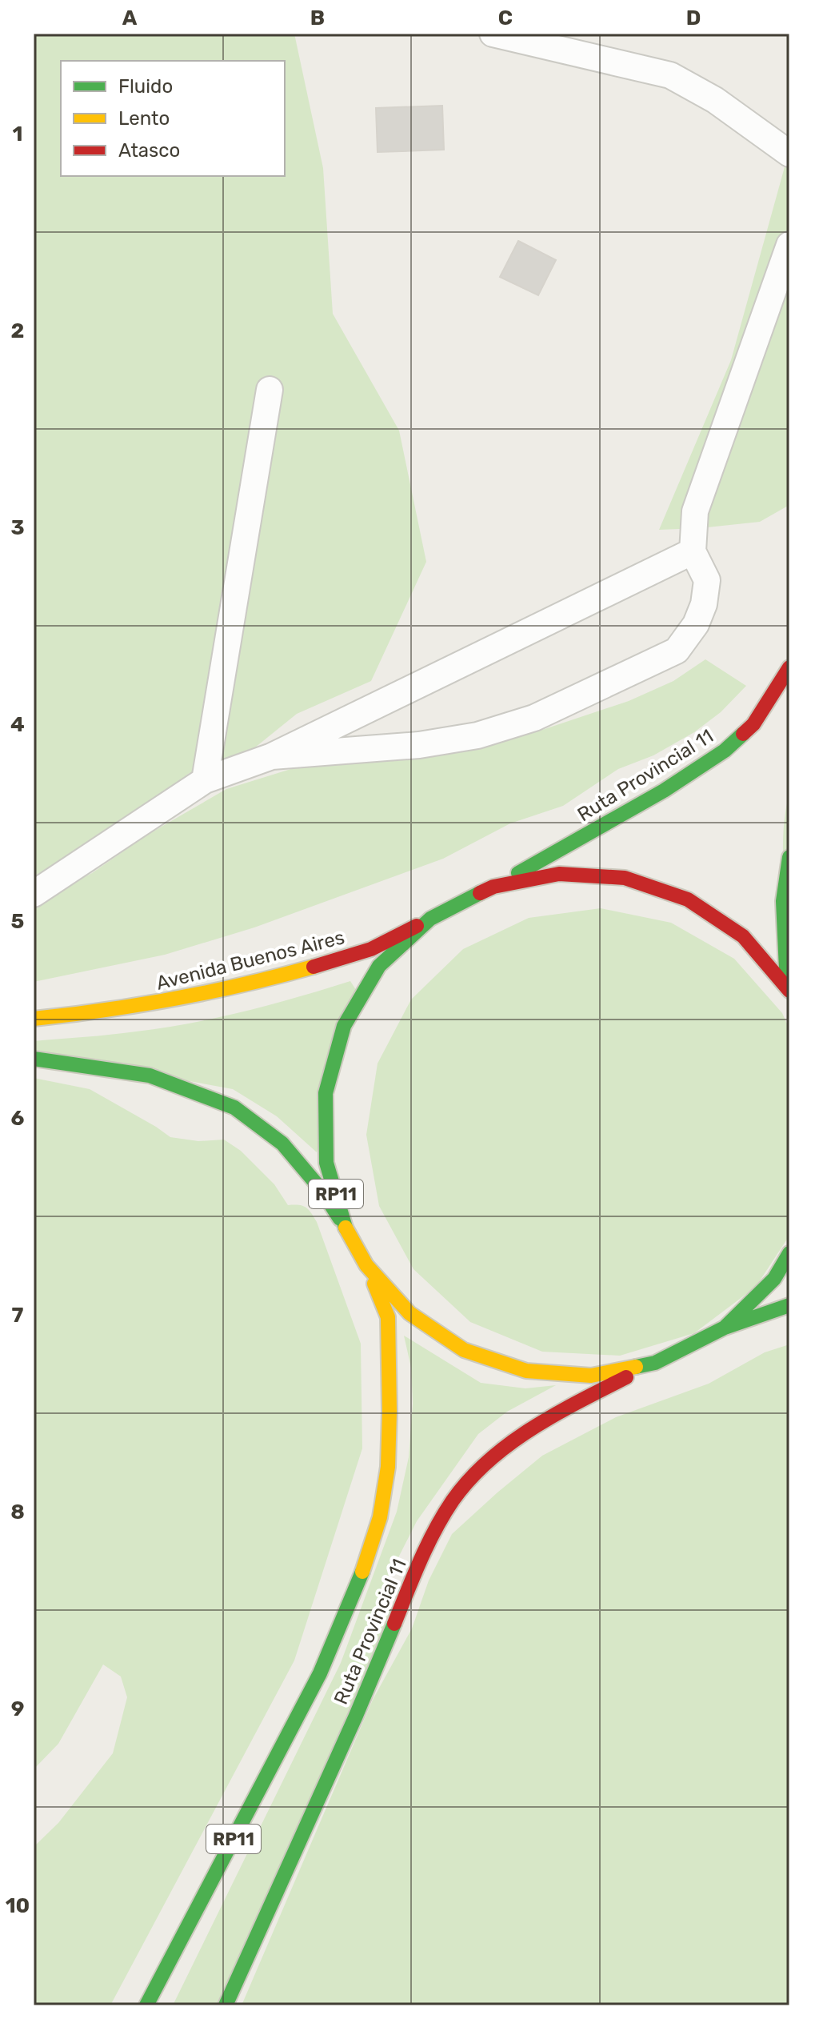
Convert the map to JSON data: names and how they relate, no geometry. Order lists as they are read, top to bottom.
{
  "streets": {
    "main road": ["Ruta Provincial 11", "Avenida Buenos Aires", "RP11"]
  },
  "crossings": [
    ["Ruta Provincial 11", "RP11"],
    ["Avenida Buenos Aires", "RP11"]
  ],
  "legend": ["Fluido", "Lento", "Atasco"],
  "grid": {
    "columns": [
      "A",
      "B",
      "C",
      "D"
    ],
    "rows": [
      "1",
      "2",
      "3",
      "4",
      "5",
      "6",
      "7",
      "8",
      "9",
      "10"
    ]
  }
}
